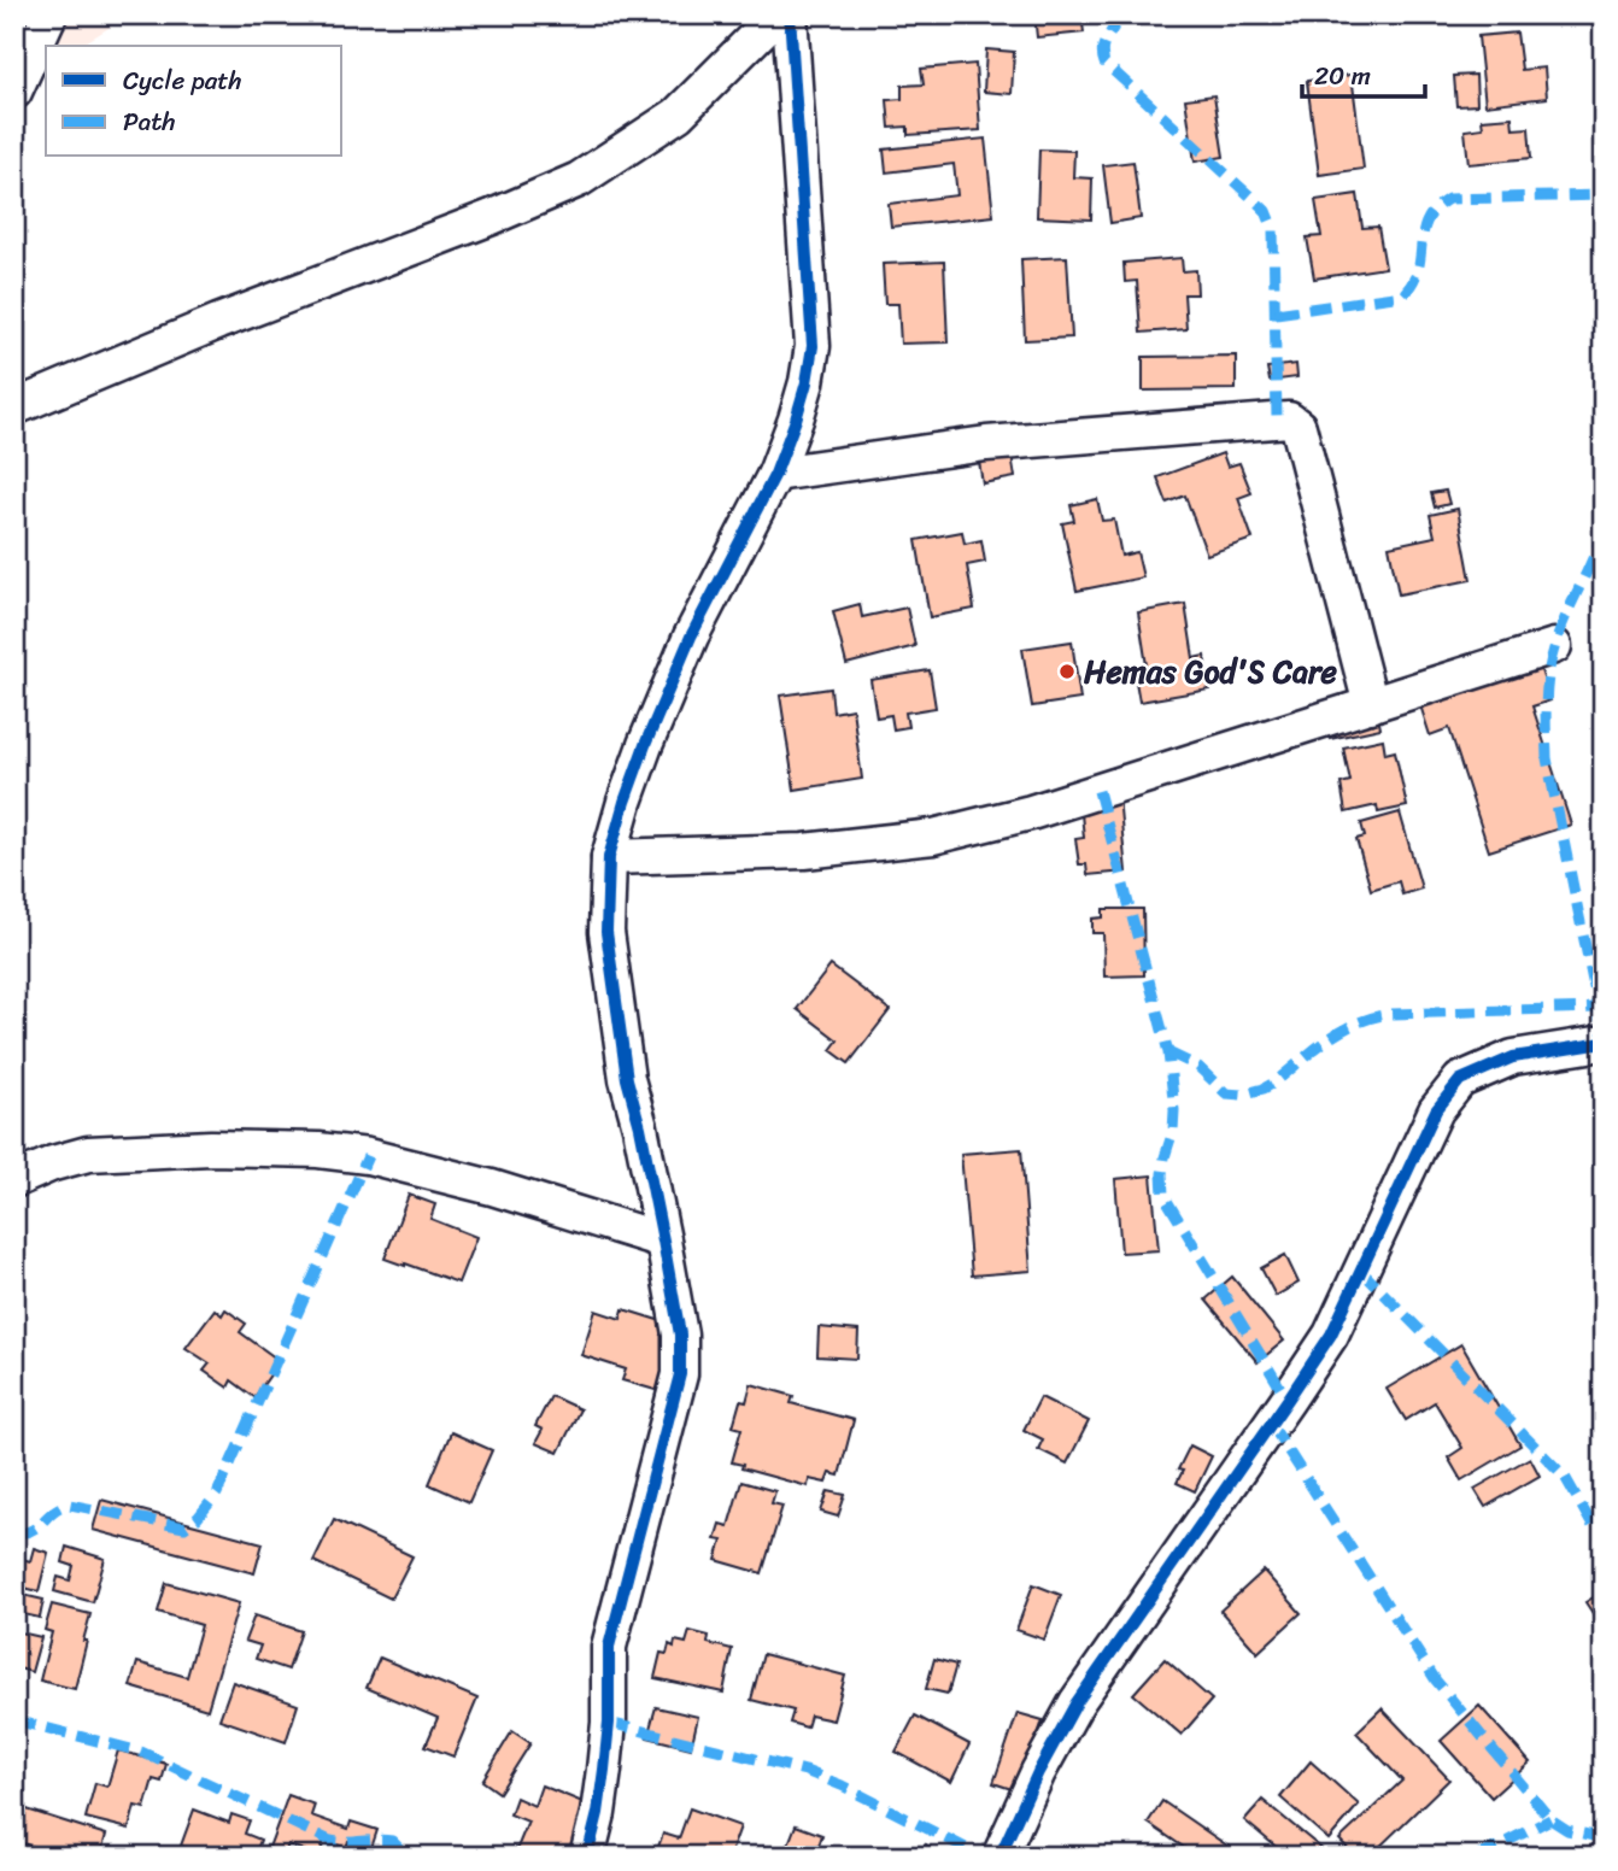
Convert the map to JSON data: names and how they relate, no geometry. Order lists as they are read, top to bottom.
{
  "places": ["Hemas God'S Care"],
  "legend": ["Cycle path", "Path"],
  "scale_bar": "20 m"
}
